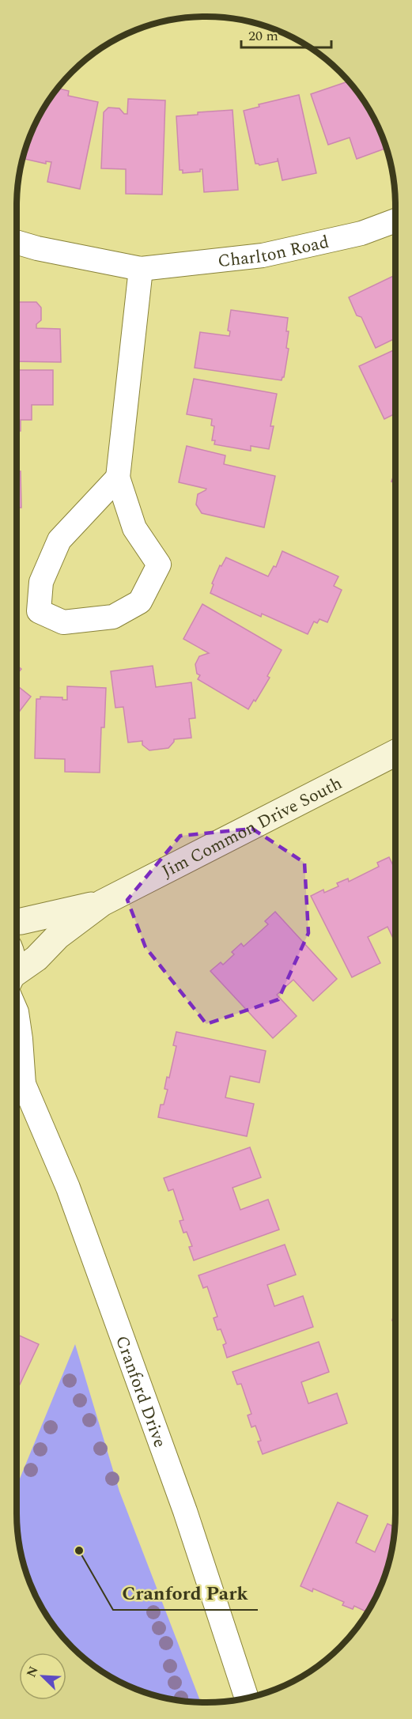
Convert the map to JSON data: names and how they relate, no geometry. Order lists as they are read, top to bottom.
{
  "streets": {
    "street": ["Charlton Road", "Jim Common Drive South", "Cranford Drive"]
  },
  "places": ["Cranford Park"],
  "scale_bar": "20 m",
  "north": "top left"
}
